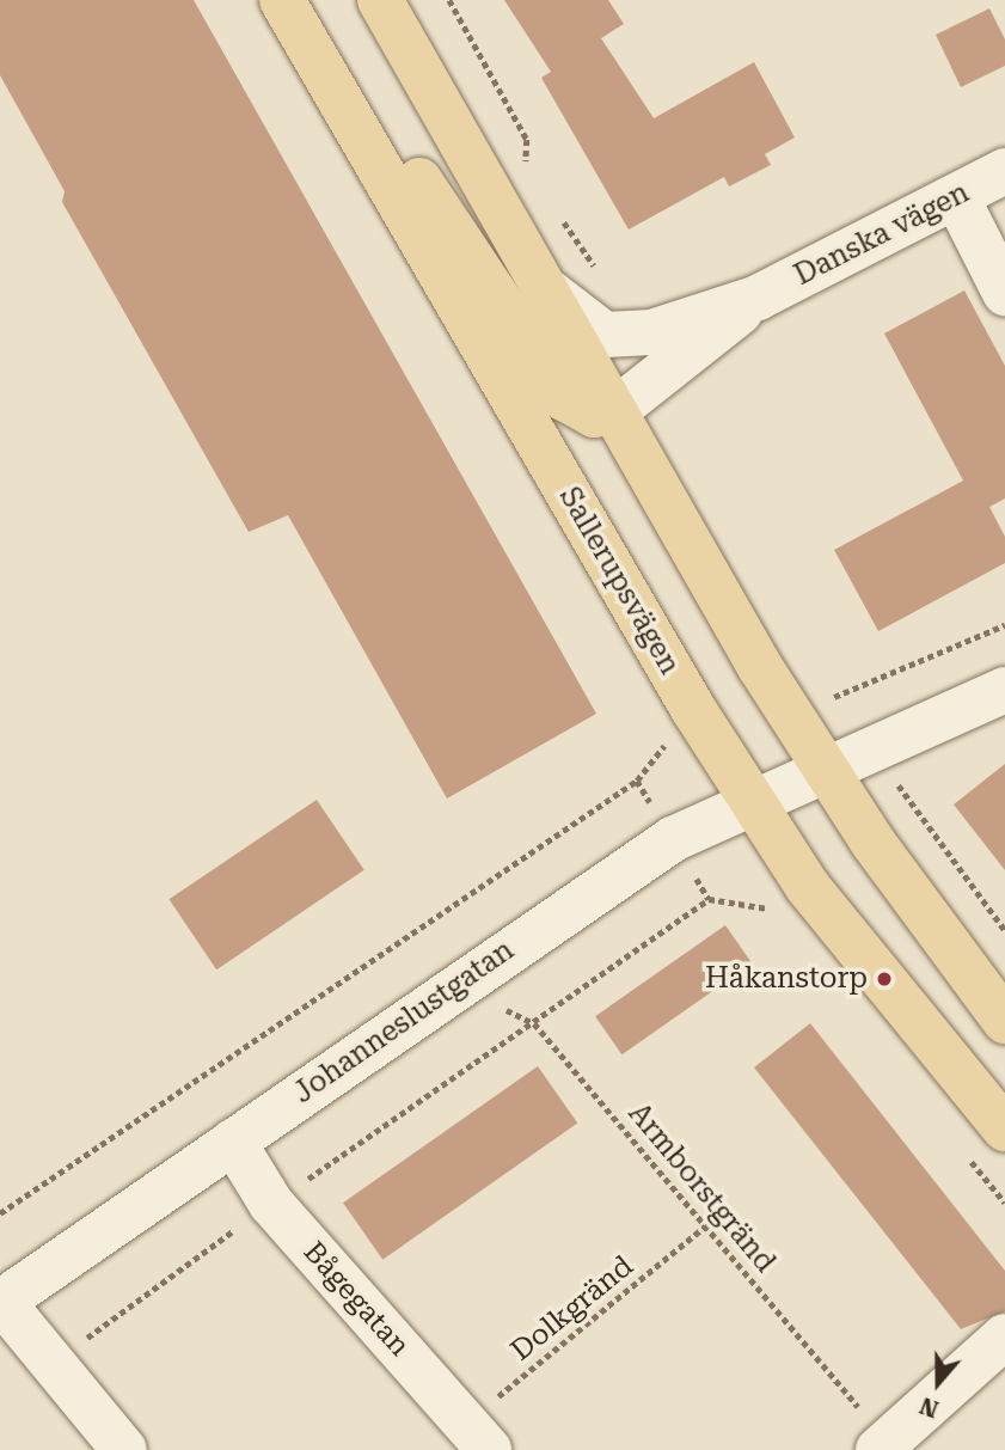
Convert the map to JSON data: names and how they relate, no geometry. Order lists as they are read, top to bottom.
{
  "streets": {
    "main road": ["Sallerupsvägen"],
    "street": ["Danska vägen", "Johanneslustgatan", "Bågegatan"],
    "path": ["Armborstgränd", "Dolkgränd"]
  },
  "crossings": [
    ["Sallerupsvägen", "Johanneslustgatan"],
    ["Johanneslustgatan", "Armborstgränd"],
    ["Johanneslustgatan", "Bågegatan"],
    ["Armborstgränd", "Dolkgränd"],
    ["Bågegatan", "Dolkgränd"]
  ],
  "places": ["Håkanstorp"],
  "north": "bottom"
}
